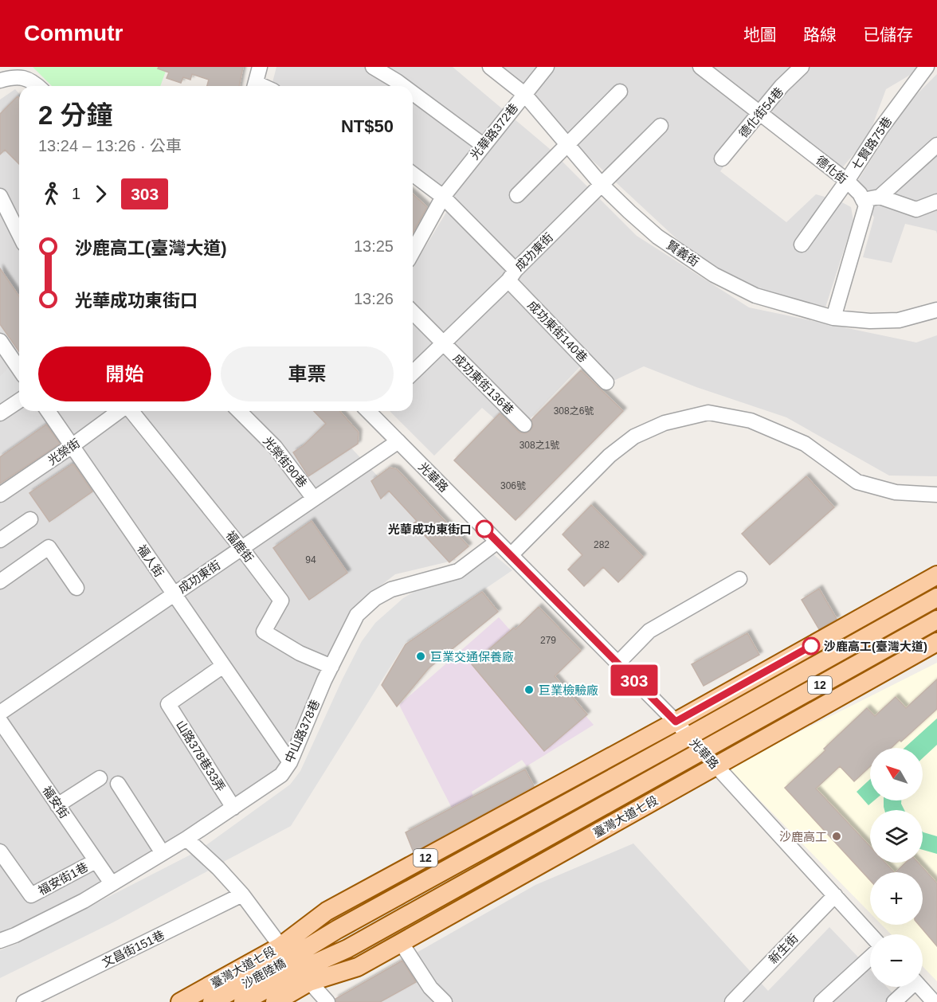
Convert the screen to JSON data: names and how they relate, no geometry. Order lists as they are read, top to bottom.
{
  "streets": {
    "main road": ["12", "臺灣大道七段", "沙鹿陸橋"],
    "street": [
      "德化街54巷",
      "光華路372巷",
      "七賢路75巷",
      "德化街",
      "成功東街",
      "賢義街",
      "成功東街140巷",
      "成功東街136巷",
      "光榮街",
      "光榮街90巷",
      "光華路",
      "福鹿街",
      "福人街",
      "中山路378巷",
      "山路378巷33弄",
      "福安街",
      "福安街1巷",
      "文昌街151巷",
      "新生街"
    ]
  },
  "crossings": [
    ["德化街54巷", "德化街"],
    ["光華路372巷", "賢義街"],
    ["七賢路75巷", "德化街"],
    ["成功東街", "賢義街"],
    ["成功東街", "成功東街140巷"],
    ["成功東街", "成功東街136巷"],
    ["成功東街", "光榮街90巷"],
    ["成功東街", "光華路"],
    ["成功東街", "福鹿街"],
    ["成功東街", "福人街"],
    ["光榮街", "福人街"],
    ["光華路", "中山路378巷"],
    ["光華路", "臺灣大道七段"],
    ["光華路", "新生街"],
    ["福鹿街", "中山路378巷"],
    ["福人街", "中山路378巷"],
    ["福人街", "山路378巷33弄"],
    ["中山路378巷", "山路378巷33弄"],
    ["中山路378巷", "福安街"],
    ["福安街", "福安街1巷"],
    ["臺灣大道七段", "沙鹿陸橋"]
  ],
  "places": [
    "光華成功東街口",
    "沙鹿高工(臺灣大道)",
    "巨業交通保養廠",
    "巨業檢驗廠",
    "沙鹿高工"
  ],
  "lines": ["bus line 303"],
  "house_numbers": [
    "308之6號",
    "308之1號",
    "306號",
    "282",
    "94",
    "279"
  ],
  "north": "top left",
  "page": {
    "header": "Commutr",
    "nav": ["地圖", "路線", "已儲存"],
    "on_map": "303",
    "heading": ["2 分鐘", "13:24 – 13:26 · 公車", "NT$50"],
    "legs": ["1", "303"],
    "list": [
      {
        "name": "沙鹿高工(臺灣大道)",
        "value": "13:25"
      },
      {
        "name": "光華成功東街口",
        "value": "13:26"
      }
    ],
    "buttons": ["開始", "車票"],
    "map_buttons": ["+", "−"]
  }
}
